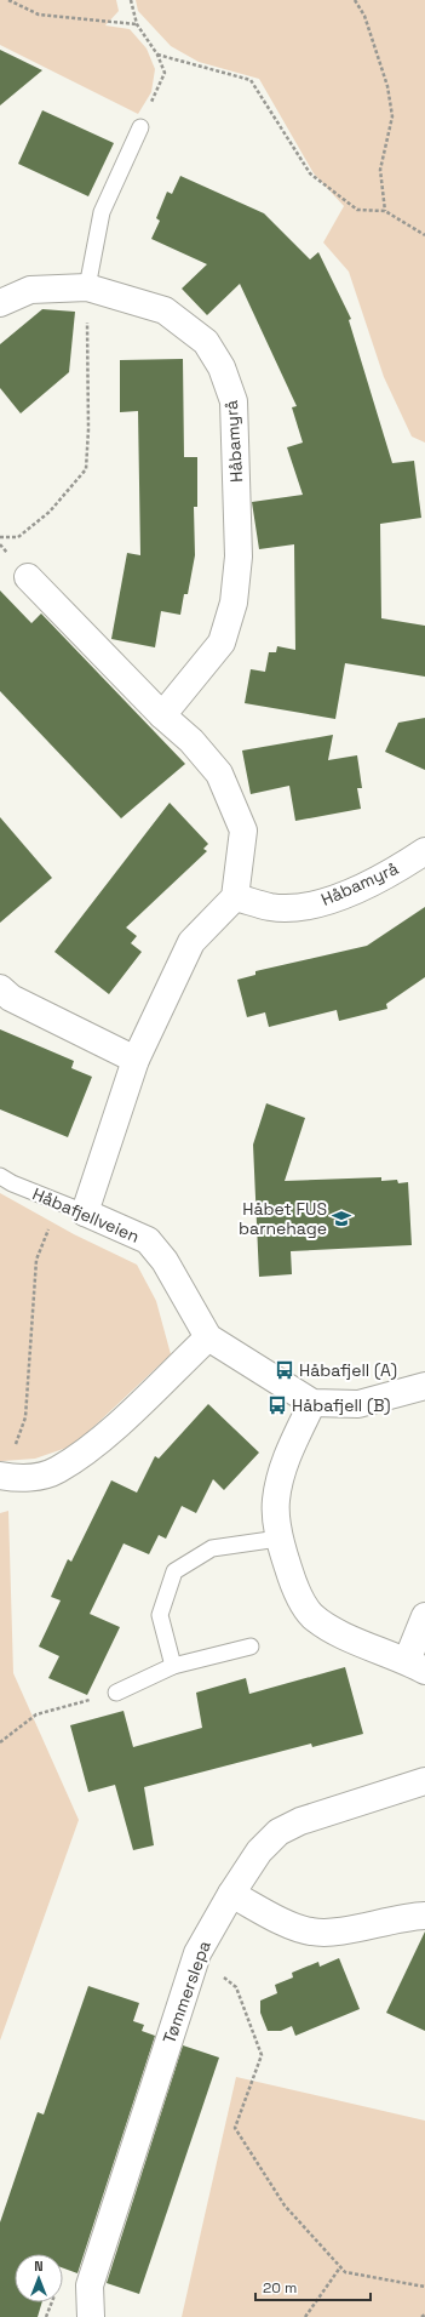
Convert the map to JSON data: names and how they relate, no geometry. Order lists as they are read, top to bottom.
{
  "streets": {
    "street": ["Håbamyrå", "Håbafjellveien", "Tømmerslepa"]
  },
  "places": {
    "school or university": ["Håbet FUS barnehage"],
    "bus stop": ["Håbafjell (A)", "Håbafjell (B)"]
  },
  "scale_bar": "20 m",
  "north": "top"
}
